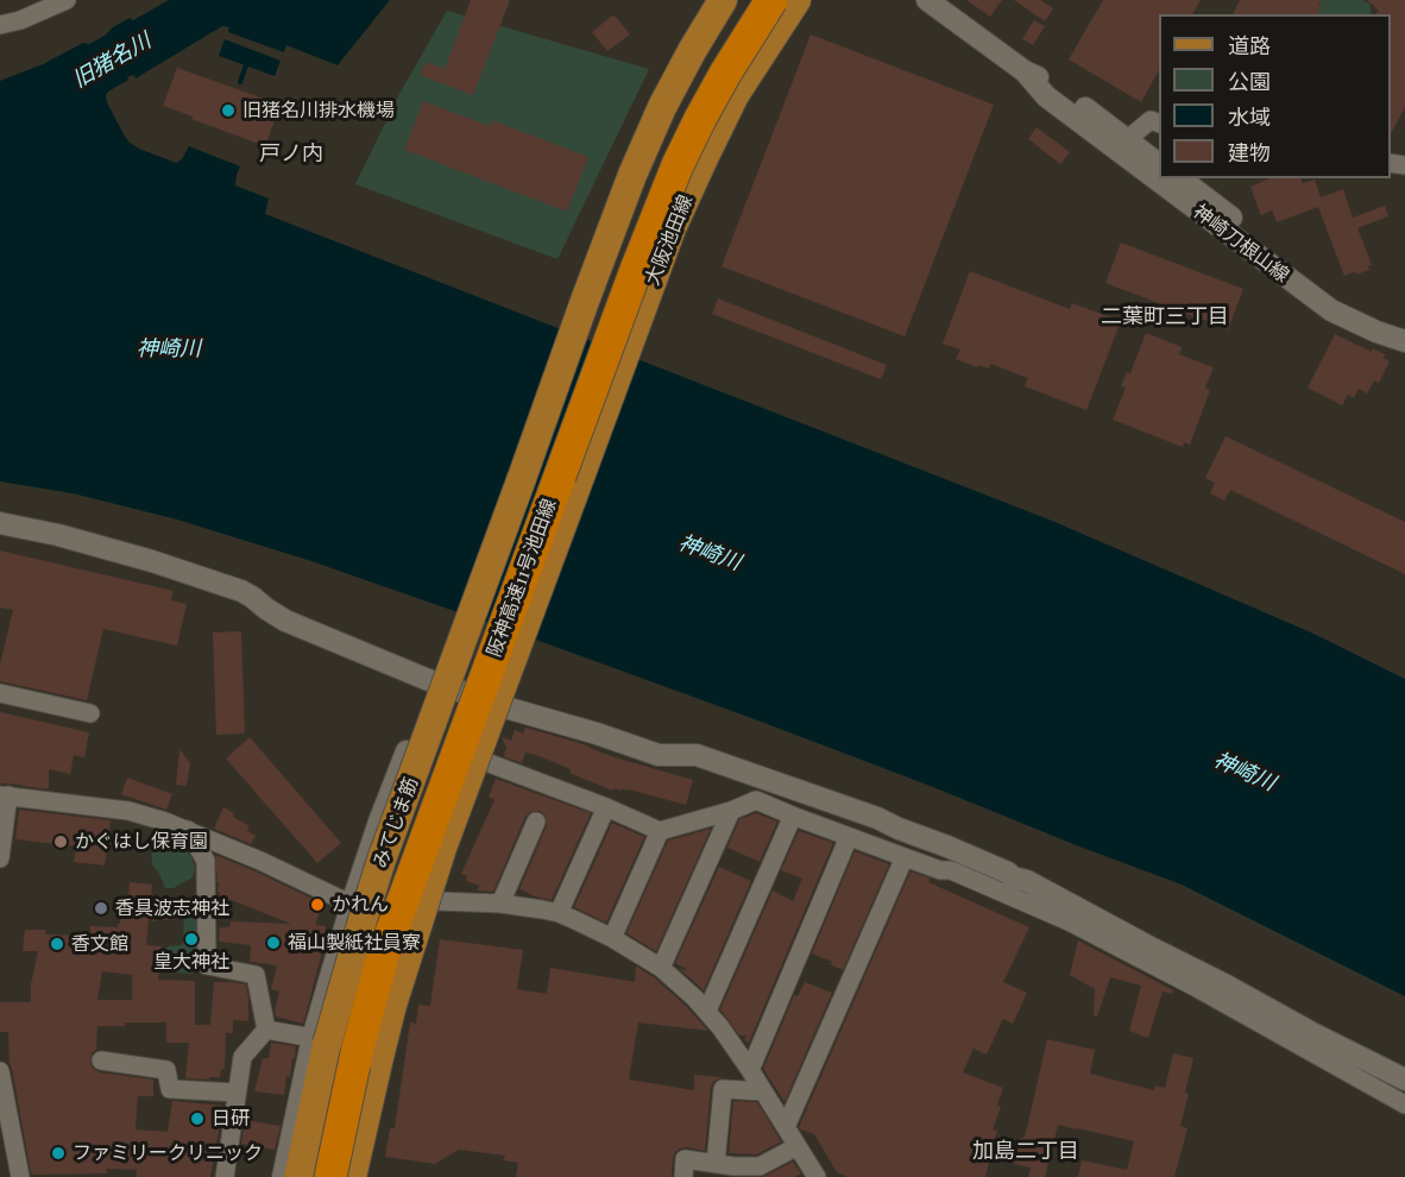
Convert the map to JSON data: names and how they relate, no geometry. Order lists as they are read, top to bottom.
{
  "streets": {
    "highway": ["阪神高速11号池田線"],
    "main road": ["大阪池田線", "みてじま筋"],
    "street": ["神崎刀根山線"]
  },
  "districts": ["戸ノ内", "二葉町三丁目", "加島二丁目"],
  "water": ["旧猪名川", "神崎川"],
  "places": [
    "旧猪名川排水機場",
    "かぐはし保育園",
    "かれん",
    "香具波志神社",
    "皇大神社",
    "福山製紙社員寮",
    "香文館",
    "日研",
    "ファミリークリニック"
  ],
  "legend": [
    "道路",
    "公園",
    "水域",
    "建物"
  ]
}
